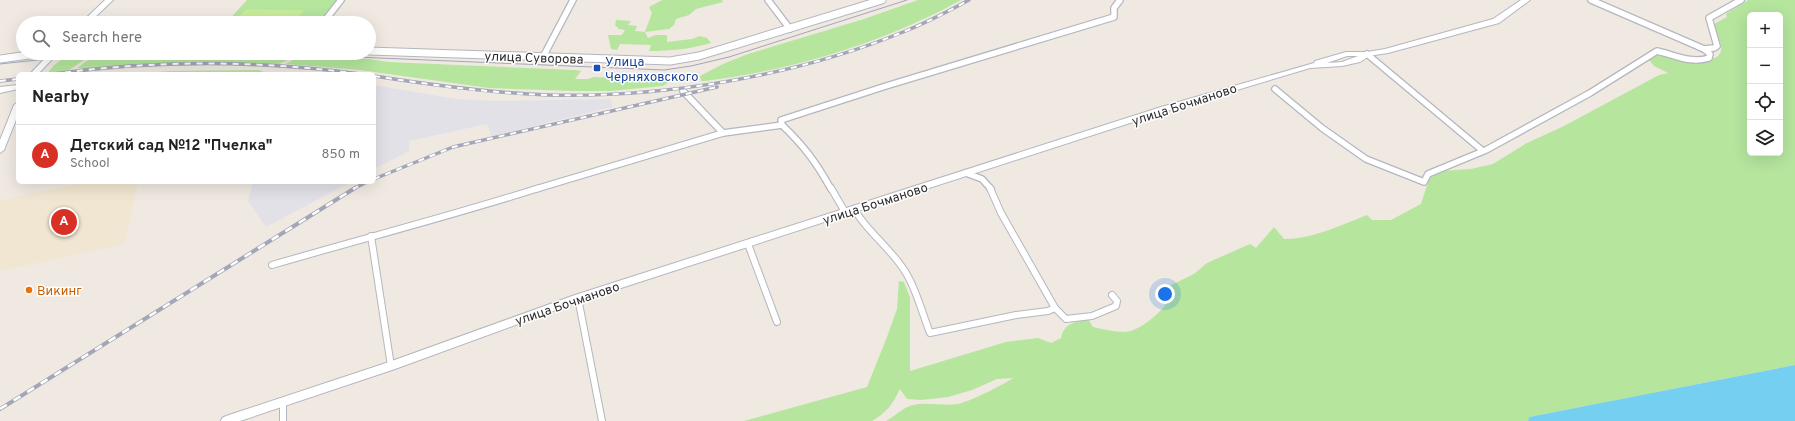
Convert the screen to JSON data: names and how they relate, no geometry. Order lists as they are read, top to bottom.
{
  "streets": {
    "main road": ["улица Бочманово"],
    "street": ["улица Суворова"]
  },
  "places": {
    "transit": ["Улица Черняховского"],
    "other": ["Викинг"]
  },
  "page": {
    "map_buttons": ["+", "−"],
    "search": "Search here",
    "heading": "Nearby",
    "list": [
      {
        "mark": "A",
        "name": "Детский сад №12 \"Пчелка\"",
        "note": "School",
        "value": "850 m"
      }
    ],
    "pins": "A"
  }
}
